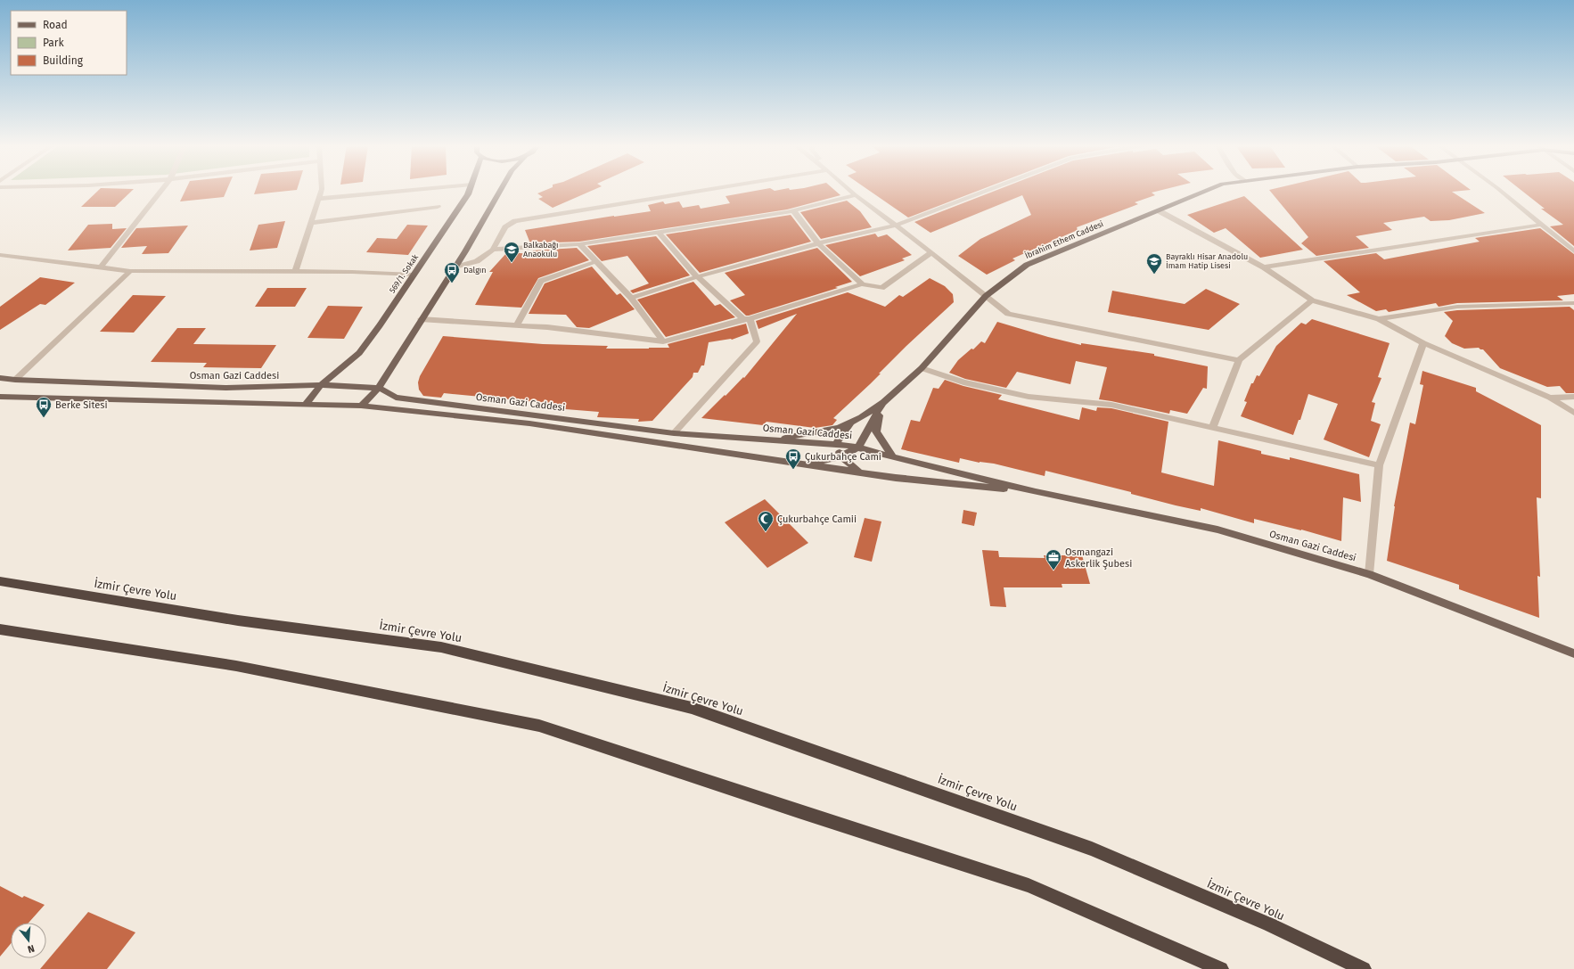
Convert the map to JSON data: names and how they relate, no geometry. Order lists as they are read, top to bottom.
{
  "streets": {
    "highway": ["İzmir Çevre Yolu"],
    "main road": ["İbrahim Ethem Caddesi", "569/1. Sokak", "Osman Gazi Caddesi"]
  },
  "crossings": [
    ["İbrahim Ethem Caddesi", "Osman Gazi Caddesi"],
    ["569/1. Sokak", "Osman Gazi Caddesi"]
  ],
  "places": {
    "school or university": ["Balkabağı Anaokulu", "Bayraklı Hisar Anadolu İmam Hatip Lisesi"],
    "bus stop": ["Dalgın", "Berke Sitesi", "Çukurbahçe Cami"],
    "mosque": ["Çukurbahçe Camii"],
    "office": ["Osmangazi Askerlik Şubesi"]
  },
  "legend": ["Road", "Park", "Building"],
  "north": "bottom"
}
